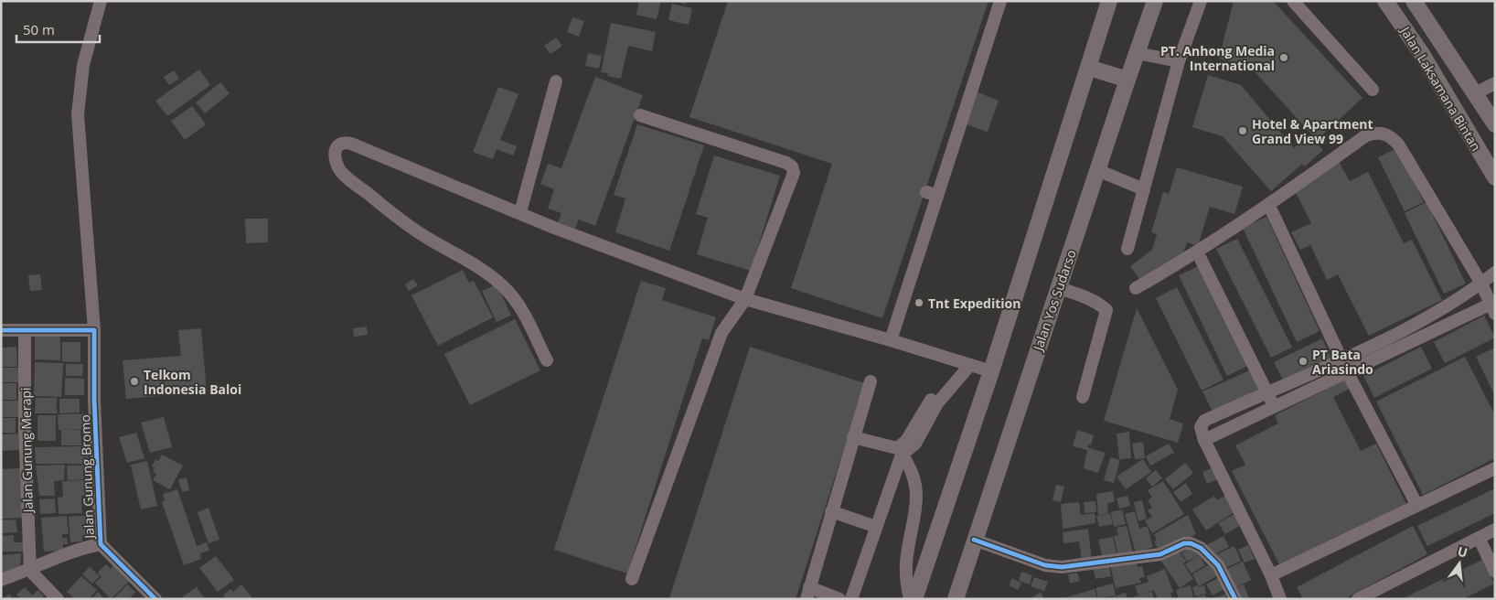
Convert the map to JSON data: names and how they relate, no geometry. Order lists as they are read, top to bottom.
{
  "streets": {
    "main road": ["Jalan Laksamana Bintan", "Jalan Yos Sudarso"],
    "street": ["Jalan Gunung Merapi", "Jalan Gunung Bromo"]
  },
  "places": [
    "PT. Anhong Media International",
    "Hotel & Apartment Grand View 99",
    "Tnt Expedition",
    "PT Bata Ariasindo",
    "Telkom Indonesia Baloi"
  ],
  "scale_bar": "50 m",
  "north": "top"
}
